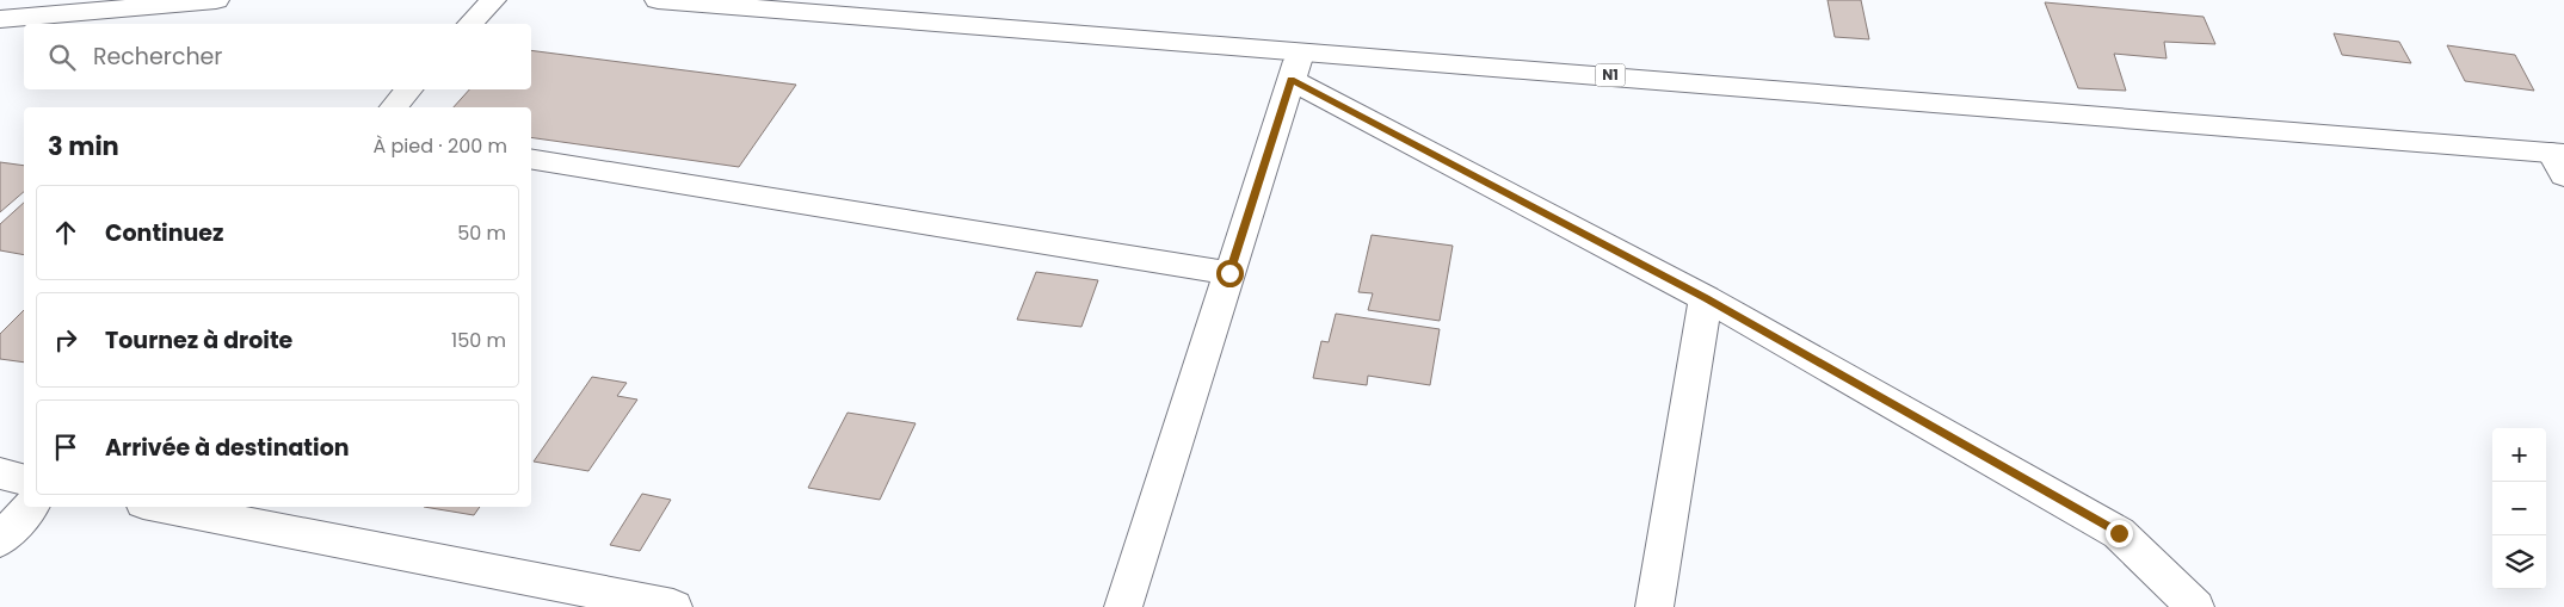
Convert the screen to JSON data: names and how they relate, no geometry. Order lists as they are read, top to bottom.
{
  "streets": {
    "main road": ["N1"]
  },
  "page": {
    "search": "Rechercher",
    "heading": ["3 min", "À pied · 200 m"],
    "list": [
      ["Continuez", "50 m"],
      ["Tournez à droite", "150 m"],
      "Arrivée à destination"
    ],
    "map_buttons": ["+", "−"]
  }
}
